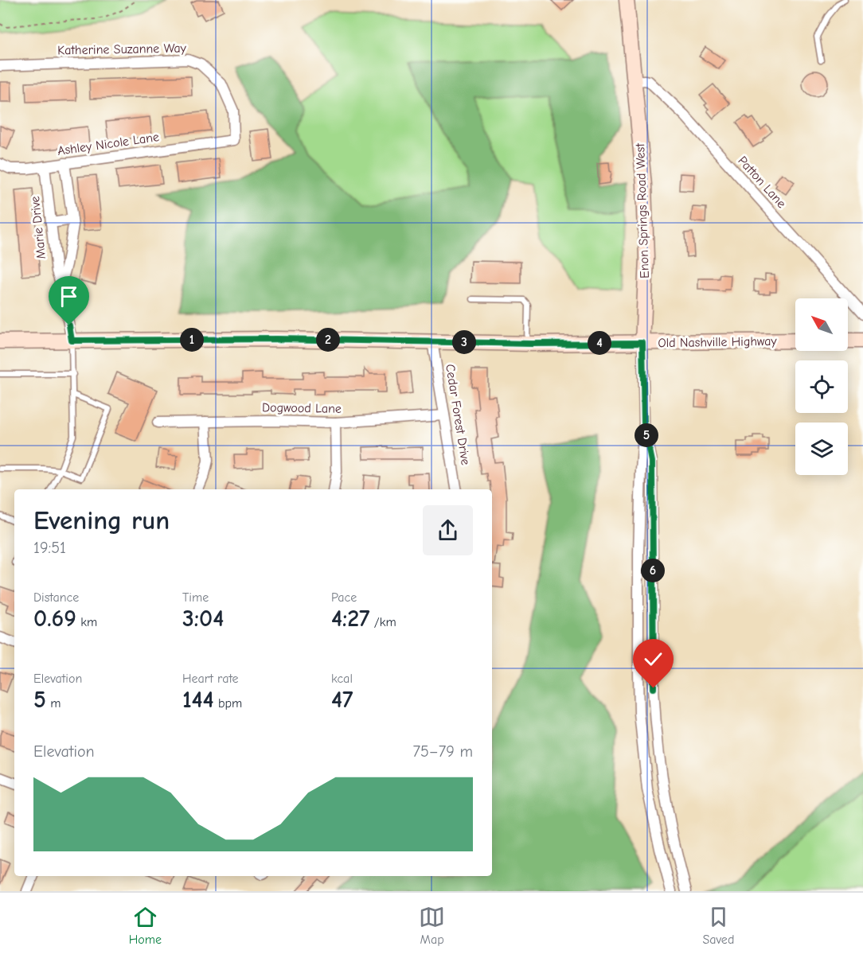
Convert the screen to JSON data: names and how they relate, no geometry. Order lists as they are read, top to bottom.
{
  "streets": {
    "main road": ["Enon Springs Road West", "Old Nashville Highway"],
    "street": [
      "Katherine Suzanne Way",
      "Ashley Nicole Lane",
      "Patton Lane",
      "Marie Drive",
      "Dogwood Lane",
      "Cedar Forest Drive"
    ]
  },
  "crossings": [
    ["Katherine Suzanne Way", "Ashley Nicole Lane"],
    ["Ashley Nicole Lane", "Marie Drive"],
    ["Patton Lane", "Enon Springs Road West"],
    ["Enon Springs Road West", "Old Nashville Highway"],
    ["Marie Drive", "Old Nashville Highway"],
    ["Old Nashville Highway", "Cedar Forest Drive"],
    ["Dogwood Lane", "Cedar Forest Drive"]
  ],
  "north": "top left",
  "page": {
    "pins": [
      "1",
      "2",
      "3",
      "4",
      "5",
      "6"
    ],
    "heading": ["Evening run", "19:51"],
    "stats": [
      ["Distance", "0.69 km"],
      ["Time", "3:04"],
      ["Pace", "4:27 /km"],
      ["Elevation", "5 m"],
      ["Heart rate", "144 bpm"],
      ["kcal", "47"]
    ],
    "chart": ["Elevation", "75–79 m"],
    "tabs": ["Home", "Map", "Saved"]
  }
}
